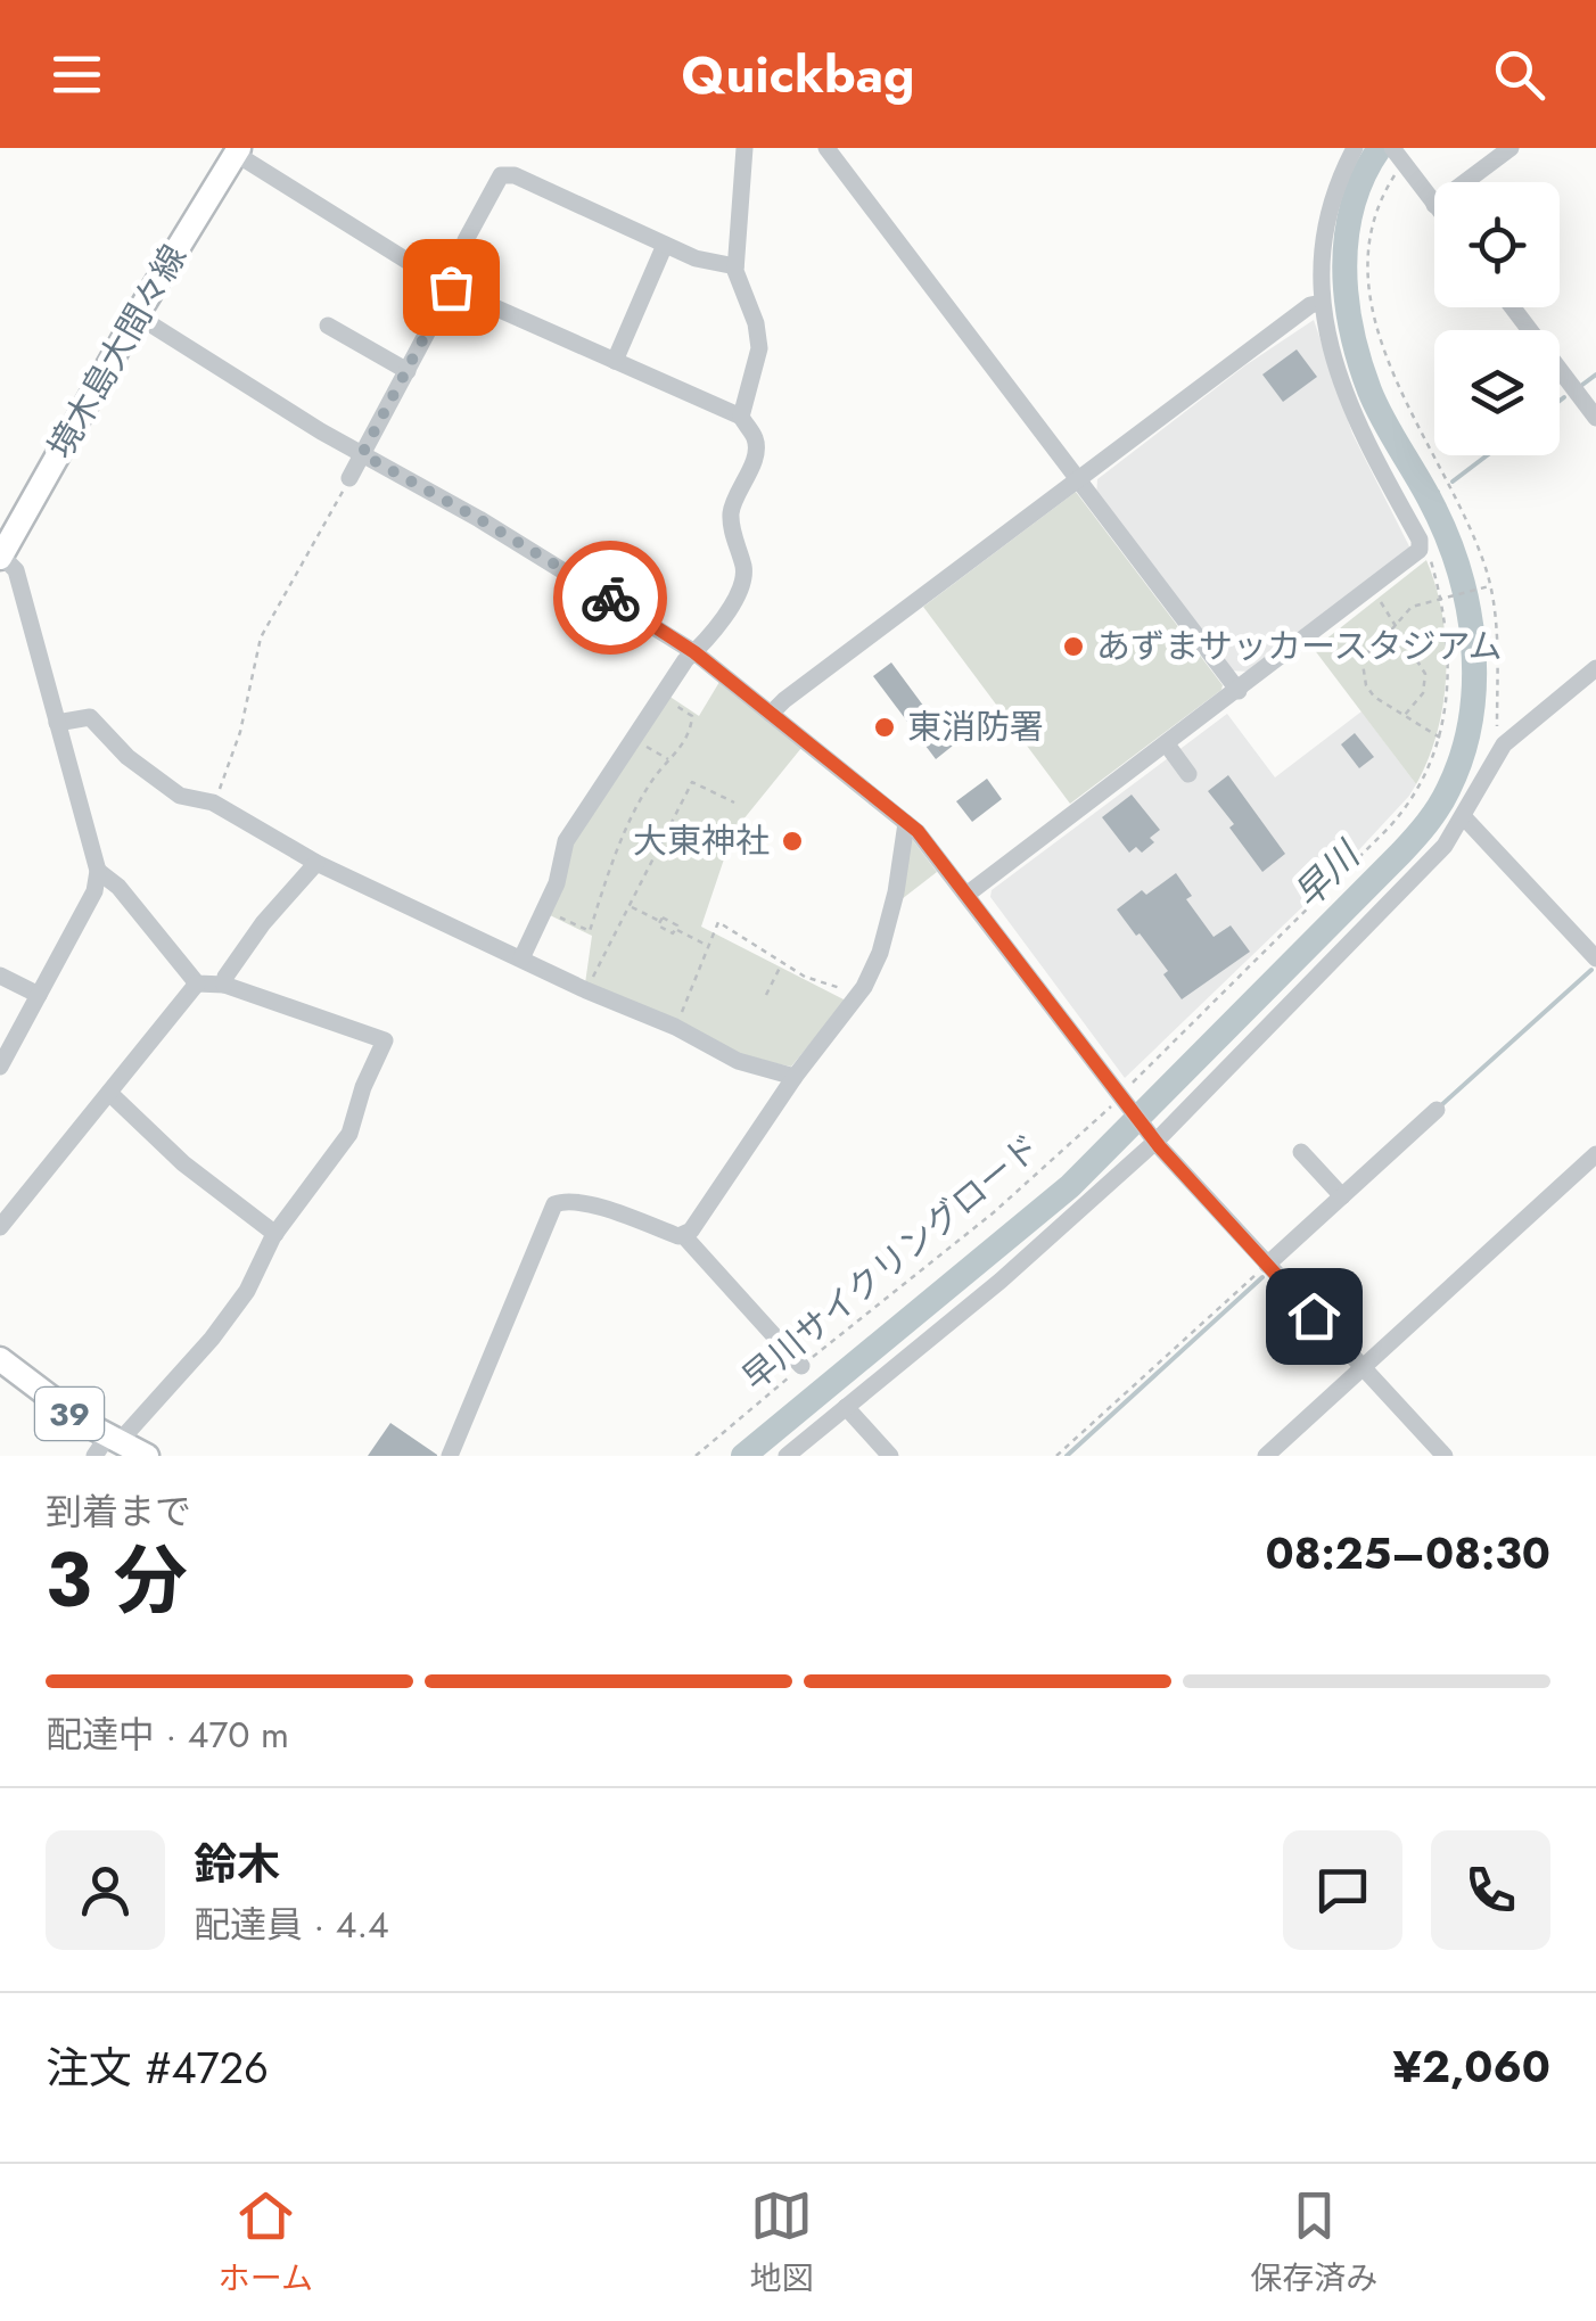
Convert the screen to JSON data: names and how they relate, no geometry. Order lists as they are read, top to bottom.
{
  "streets": {
    "main road": ["境木島大間々線", "39"],
    "path": ["早川サイクリングロード"]
  },
  "water": ["早川"],
  "places": ["あずまサッカースタジアム", "東消防署", "大東神社"],
  "page": {
    "header": "Quickbag",
    "heading": ["3 分", "到着まで", "08:25–08:30"],
    "panel": [
      "鈴木",
      "配達員 · 4.4",
      "注文 #4726",
      "¥2,060"
    ],
    "bar": "配達中 · 470 m",
    "tabs": ["ホーム", "地図", "保存済み"]
  }
}
